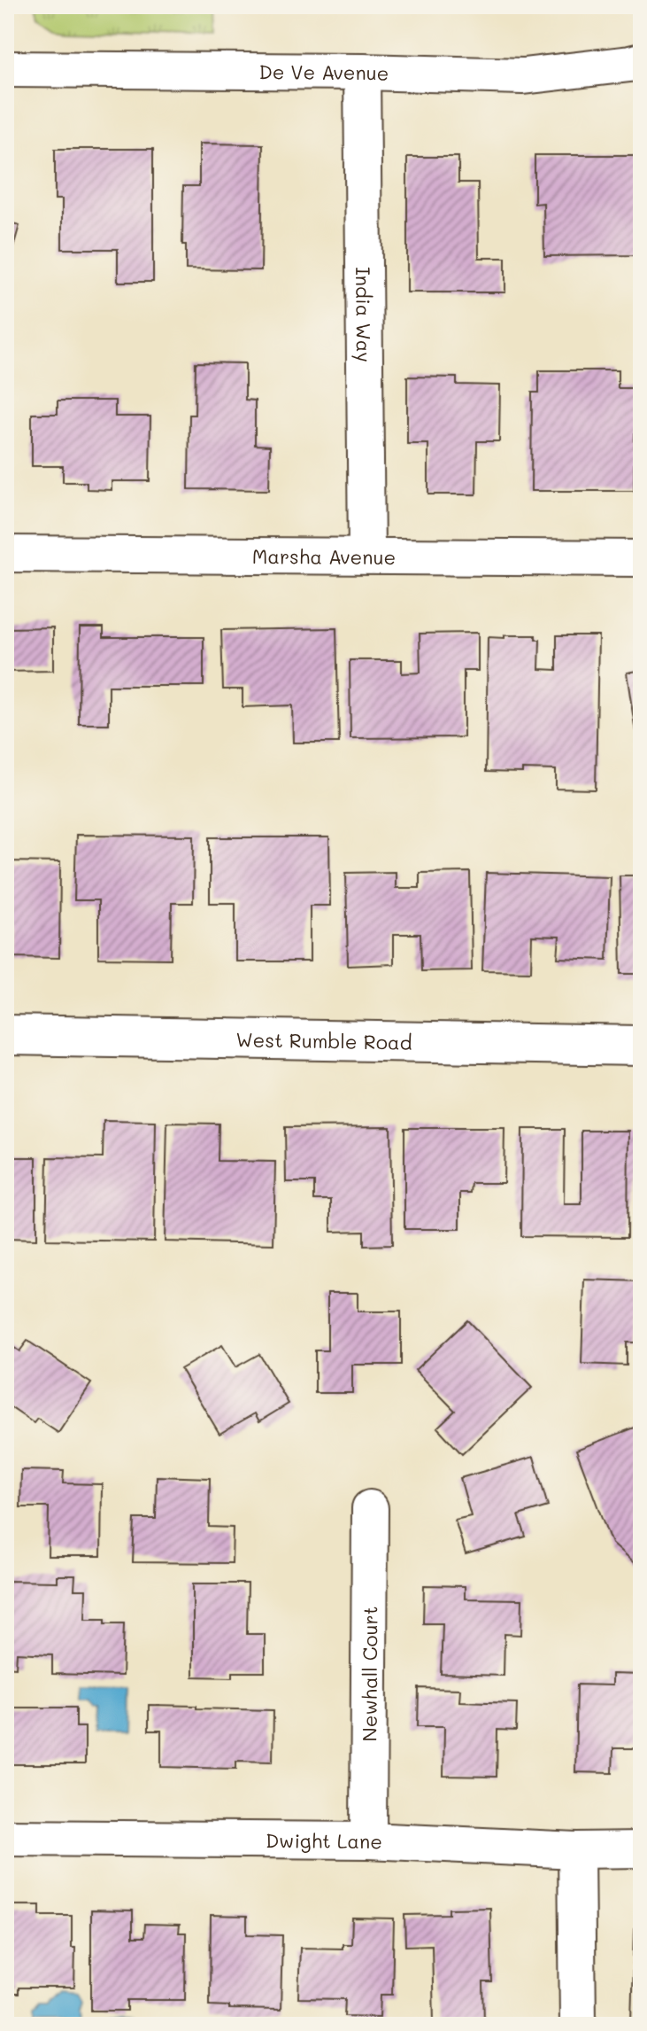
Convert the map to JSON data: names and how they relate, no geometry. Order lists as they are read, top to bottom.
{
  "streets": {
    "street": [
      "De Ve Avenue",
      "India Way",
      "Marsha Avenue",
      "West Rumble Road",
      "Newhall Court",
      "Dwight Lane"
    ]
  },
  "crossings": [
    ["De Ve Avenue", "India Way"],
    ["India Way", "Marsha Avenue"],
    ["Newhall Court", "Dwight Lane"]
  ]
}
